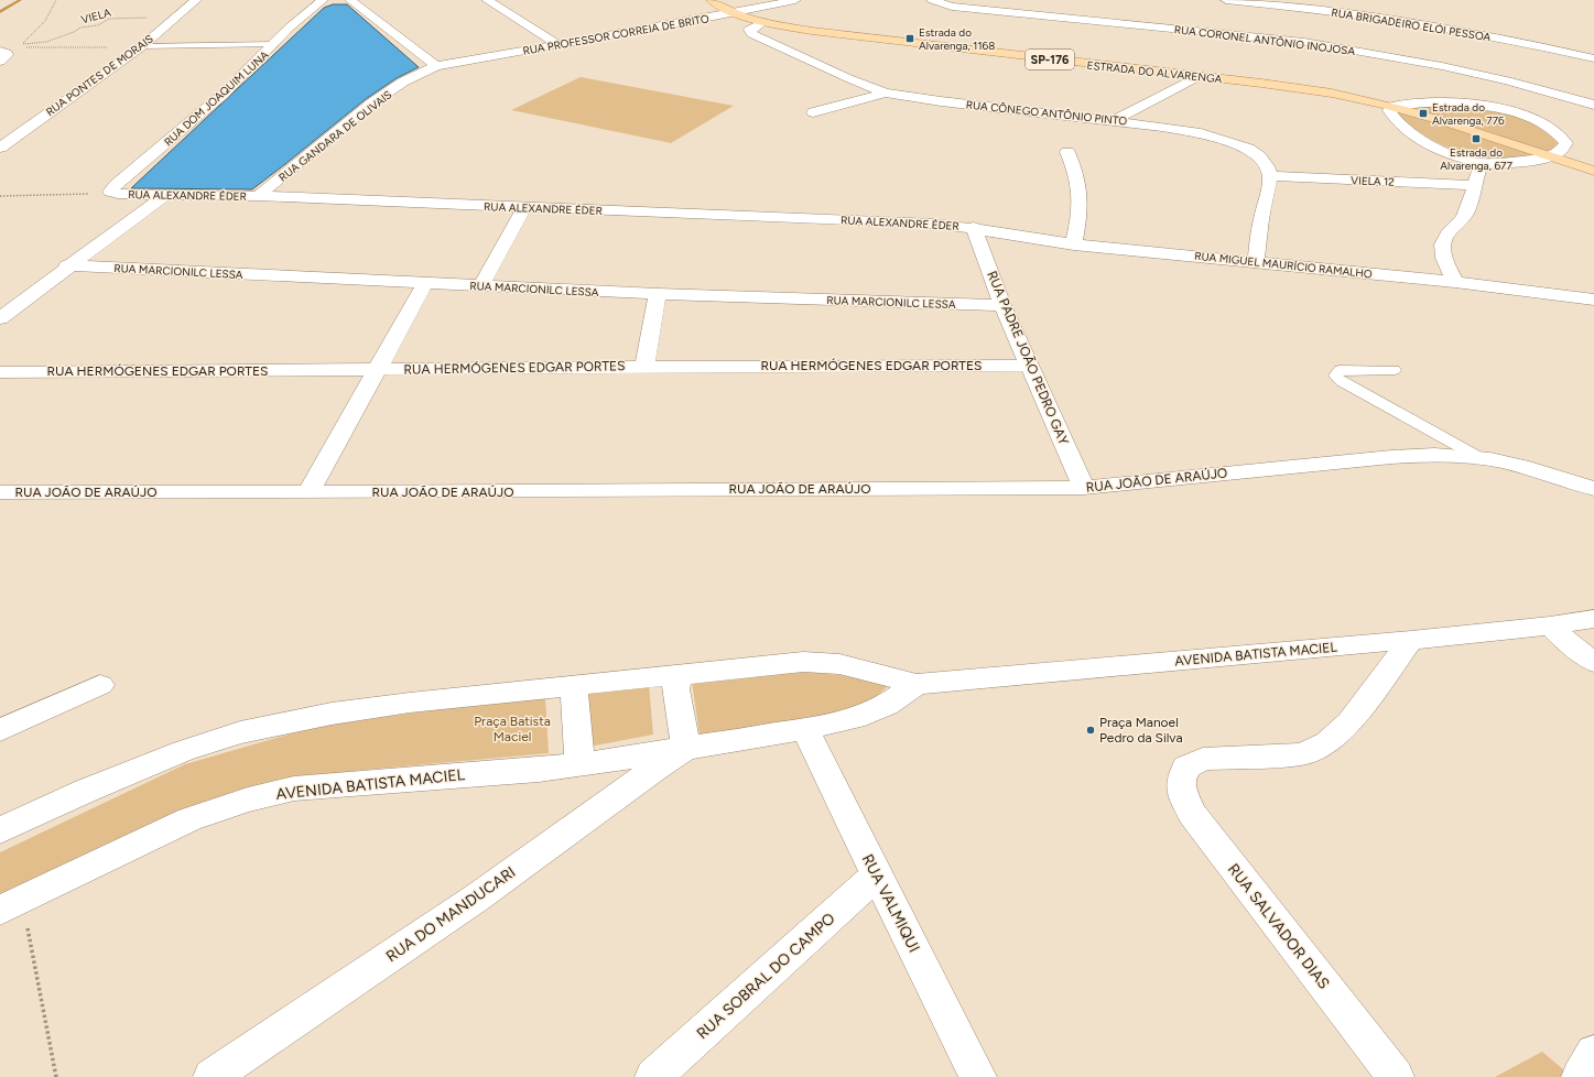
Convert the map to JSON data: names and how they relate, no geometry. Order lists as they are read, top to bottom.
{
  "streets": {
    "main road": ["SP-176", "ESTRADA DO ALVARENGA"],
    "street": [
      "RUA BRIGADEIRO ELÓI PESSOA",
      "RUA PROFESSOR CORREIA DE BRITO",
      "RUA CORONEL ANTÔNIO INOJOSA",
      "RUA PONTES DE MORAIS",
      "RUA DOM JOAQUIM LUNA",
      "RUA CÔNEGO ANTÔNIO PINTO",
      "RUA GANDARA DE OLIVAIS",
      "VIELA 12",
      "RUA ALEXANDRE ÉDER",
      "RUA MIGUEL MAURÍCIO RAMALHO",
      "RUA MARCIONILC LESSA",
      "RUA PADRE JOÃO PEDRO GAY",
      "RUA HERMÓGENES EDGAR PORTES",
      "RUA JOÃO DE ARAÚJO",
      "AVENIDA BATISTA MACIEL",
      "RUA VALMIQUI",
      "RUA DO MANDUCARI",
      "RUA SALVADOR DIAS",
      "RUA SOBRAL DO CAMPO"
    ],
    "path": ["VIELA"]
  },
  "crossings": [
    ["VIELA", "RUA PONTES DE MORAIS"],
    ["RUA PROFESSOR CORREIA DE BRITO", "ESTRADA DO ALVARENGA"],
    ["RUA PROFESSOR CORREIA DE BRITO", "RUA GANDARA DE OLIVAIS"],
    ["ESTRADA DO ALVARENGA", "RUA CÔNEGO ANTÔNIO PINTO"],
    ["RUA DOM JOAQUIM LUNA", "RUA ALEXANDRE ÉDER"],
    ["RUA CÔNEGO ANTÔNIO PINTO", "VIELA 12"],
    ["RUA GANDARA DE OLIVAIS", "RUA ALEXANDRE ÉDER"],
    ["RUA ALEXANDRE ÉDER", "RUA MIGUEL MAURÍCIO RAMALHO"],
    ["RUA ALEXANDRE ÉDER", "RUA PADRE JOÃO PEDRO GAY"],
    ["RUA MIGUEL MAURÍCIO RAMALHO", "RUA PADRE JOÃO PEDRO GAY"],
    ["RUA MARCIONILC LESSA", "RUA PADRE JOÃO PEDRO GAY"],
    ["RUA PADRE JOÃO PEDRO GAY", "RUA HERMÓGENES EDGAR PORTES"],
    ["RUA PADRE JOÃO PEDRO GAY", "RUA JOÃO DE ARAÚJO"],
    ["AVENIDA BATISTA MACIEL", "RUA VALMIQUI"],
    ["AVENIDA BATISTA MACIEL", "RUA DO MANDUCARI"],
    ["AVENIDA BATISTA MACIEL", "RUA SALVADOR DIAS"],
    ["RUA VALMIQUI", "RUA SOBRAL DO CAMPO"]
  ],
  "parks": ["Praça Batista Maciel"],
  "places": {
    "transit": ["Estrada do Alvarenga, 1168", "Estrada do Alvarenga, 776", "Estrada do Alvarenga, 677"],
    "other": ["Praça Manoel Pedro da Silva"]
  }
}
